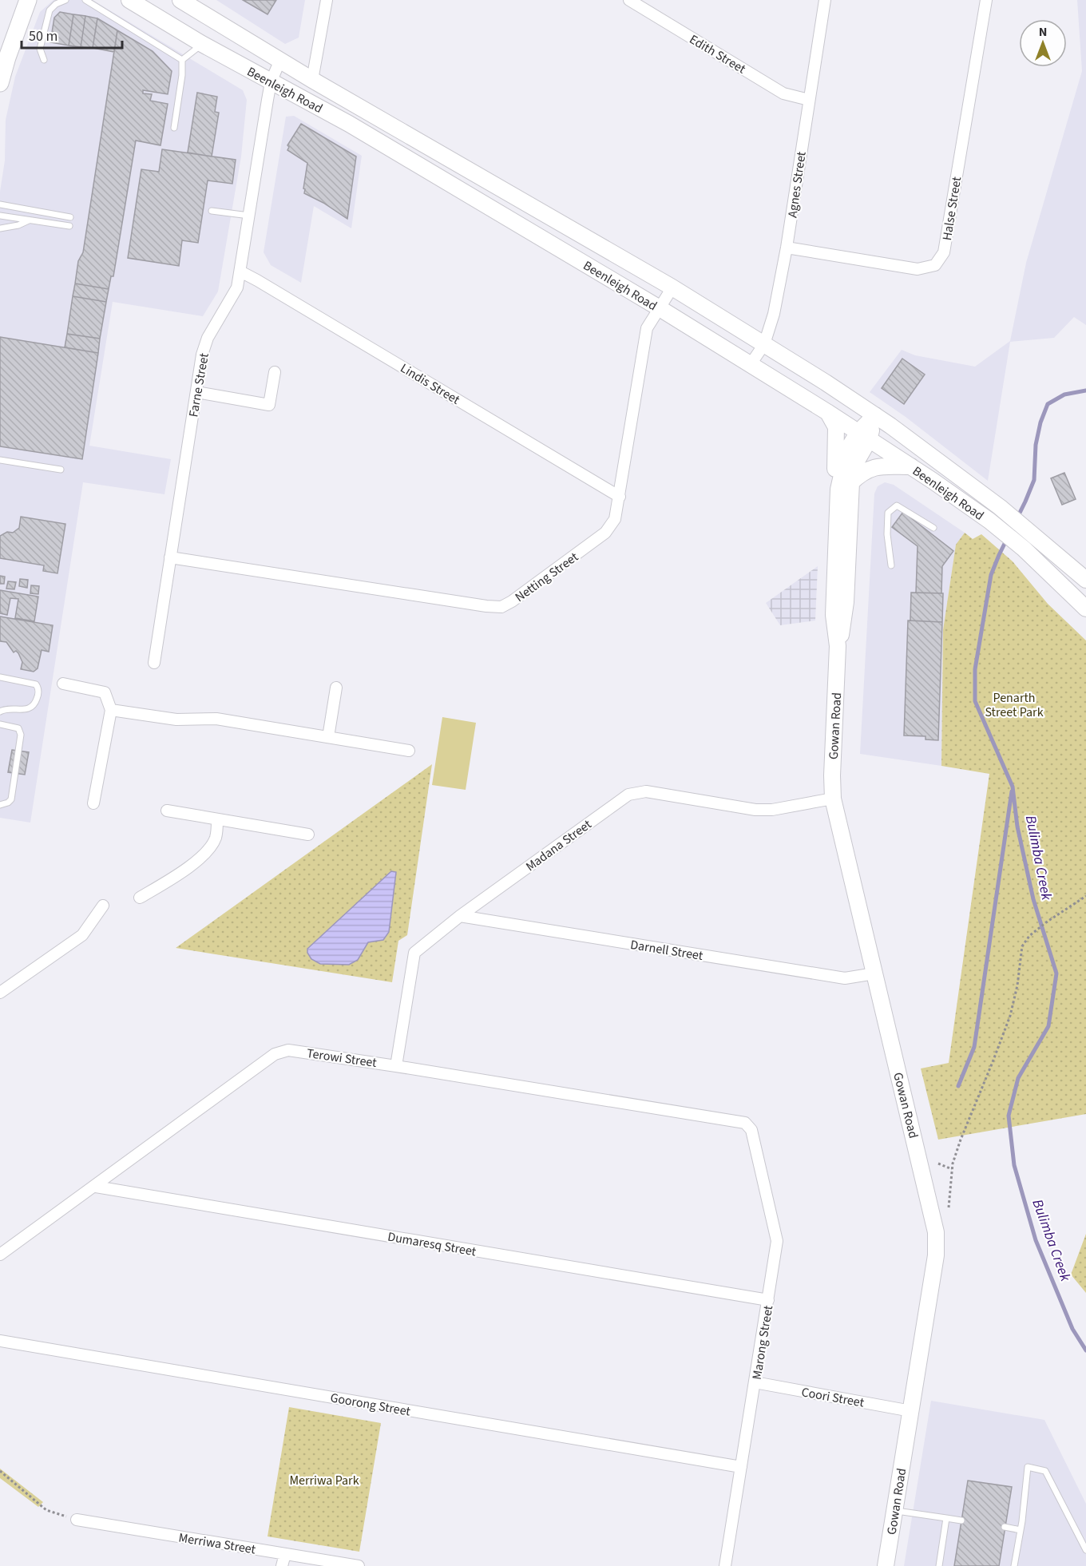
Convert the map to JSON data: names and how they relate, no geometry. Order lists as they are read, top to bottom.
{
  "streets": {
    "main road": ["Beenleigh Road", "Gowan Road"],
    "street": [
      "Edith Street",
      "Agnes Street",
      "Halse Street",
      "Lindis Street",
      "Farne Street",
      "Netting Street",
      "Madana Street",
      "Darnell Street",
      "Terowi Street",
      "Dumaresq Street",
      "Marong Street",
      "Coori Street",
      "Goorong Street",
      "Merriwa Street"
    ]
  },
  "crossings": [
    ["Edith Street", "Agnes Street"],
    ["Beenleigh Road", "Agnes Street"],
    ["Beenleigh Road", "Farne Street"],
    ["Beenleigh Road", "Netting Street"],
    ["Beenleigh Road", "Gowan Road"],
    ["Agnes Street", "Halse Street"],
    ["Lindis Street", "Farne Street"],
    ["Lindis Street", "Netting Street"],
    ["Farne Street", "Netting Street"],
    ["Gowan Road", "Madana Street"],
    ["Gowan Road", "Darnell Street"],
    ["Gowan Road", "Coori Street"],
    ["Madana Street", "Darnell Street"],
    ["Madana Street", "Terowi Street"],
    ["Terowi Street", "Dumaresq Street"],
    ["Terowi Street", "Marong Street"],
    ["Dumaresq Street", "Marong Street"],
    ["Marong Street", "Coori Street"],
    ["Marong Street", "Goorong Street"]
  ],
  "water": ["Bulimba Creek"],
  "parks": ["Penarth Street Park", "Merriwa Park"],
  "scale_bar": "50 m",
  "north": "top"
}
